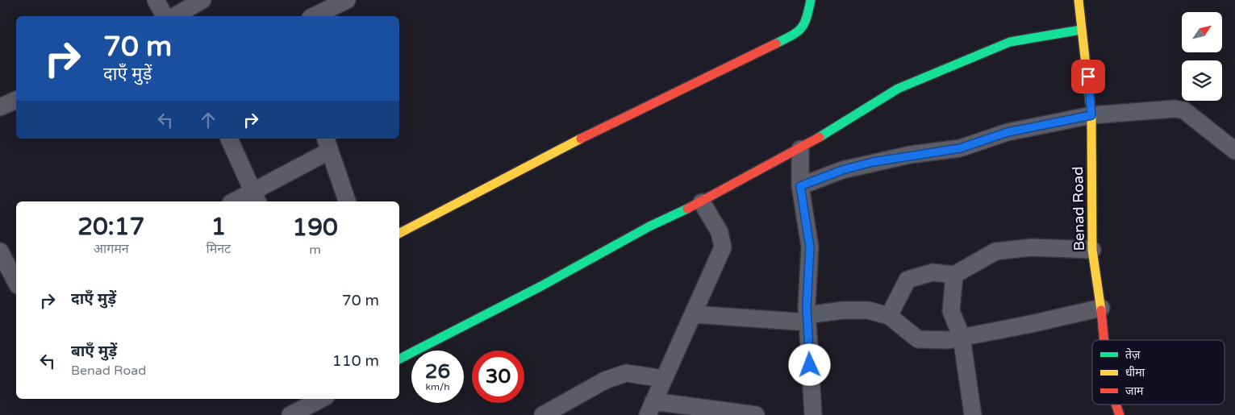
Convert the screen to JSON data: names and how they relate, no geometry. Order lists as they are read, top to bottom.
{
  "streets": {
    "street": ["Benad Road"]
  },
  "legend": ["तेज़", "धीमा", "जाम"],
  "north": "top right",
  "page": {
    "turn": ["70 m", "दाएँ मुड़ें"],
    "eta": [
      "20:17",
      "आगमन",
      "1",
      "मिनट",
      "190",
      "m"
    ],
    "list": [
      {
        "name": "दाएँ मुड़ें",
        "value": "70 m"
      },
      {
        "name": "बाएँ मुड़ें",
        "note": "Benad Road",
        "value": "110 m"
      }
    ],
    "speed": "26 km/h",
    "limit": "30"
  }
}
